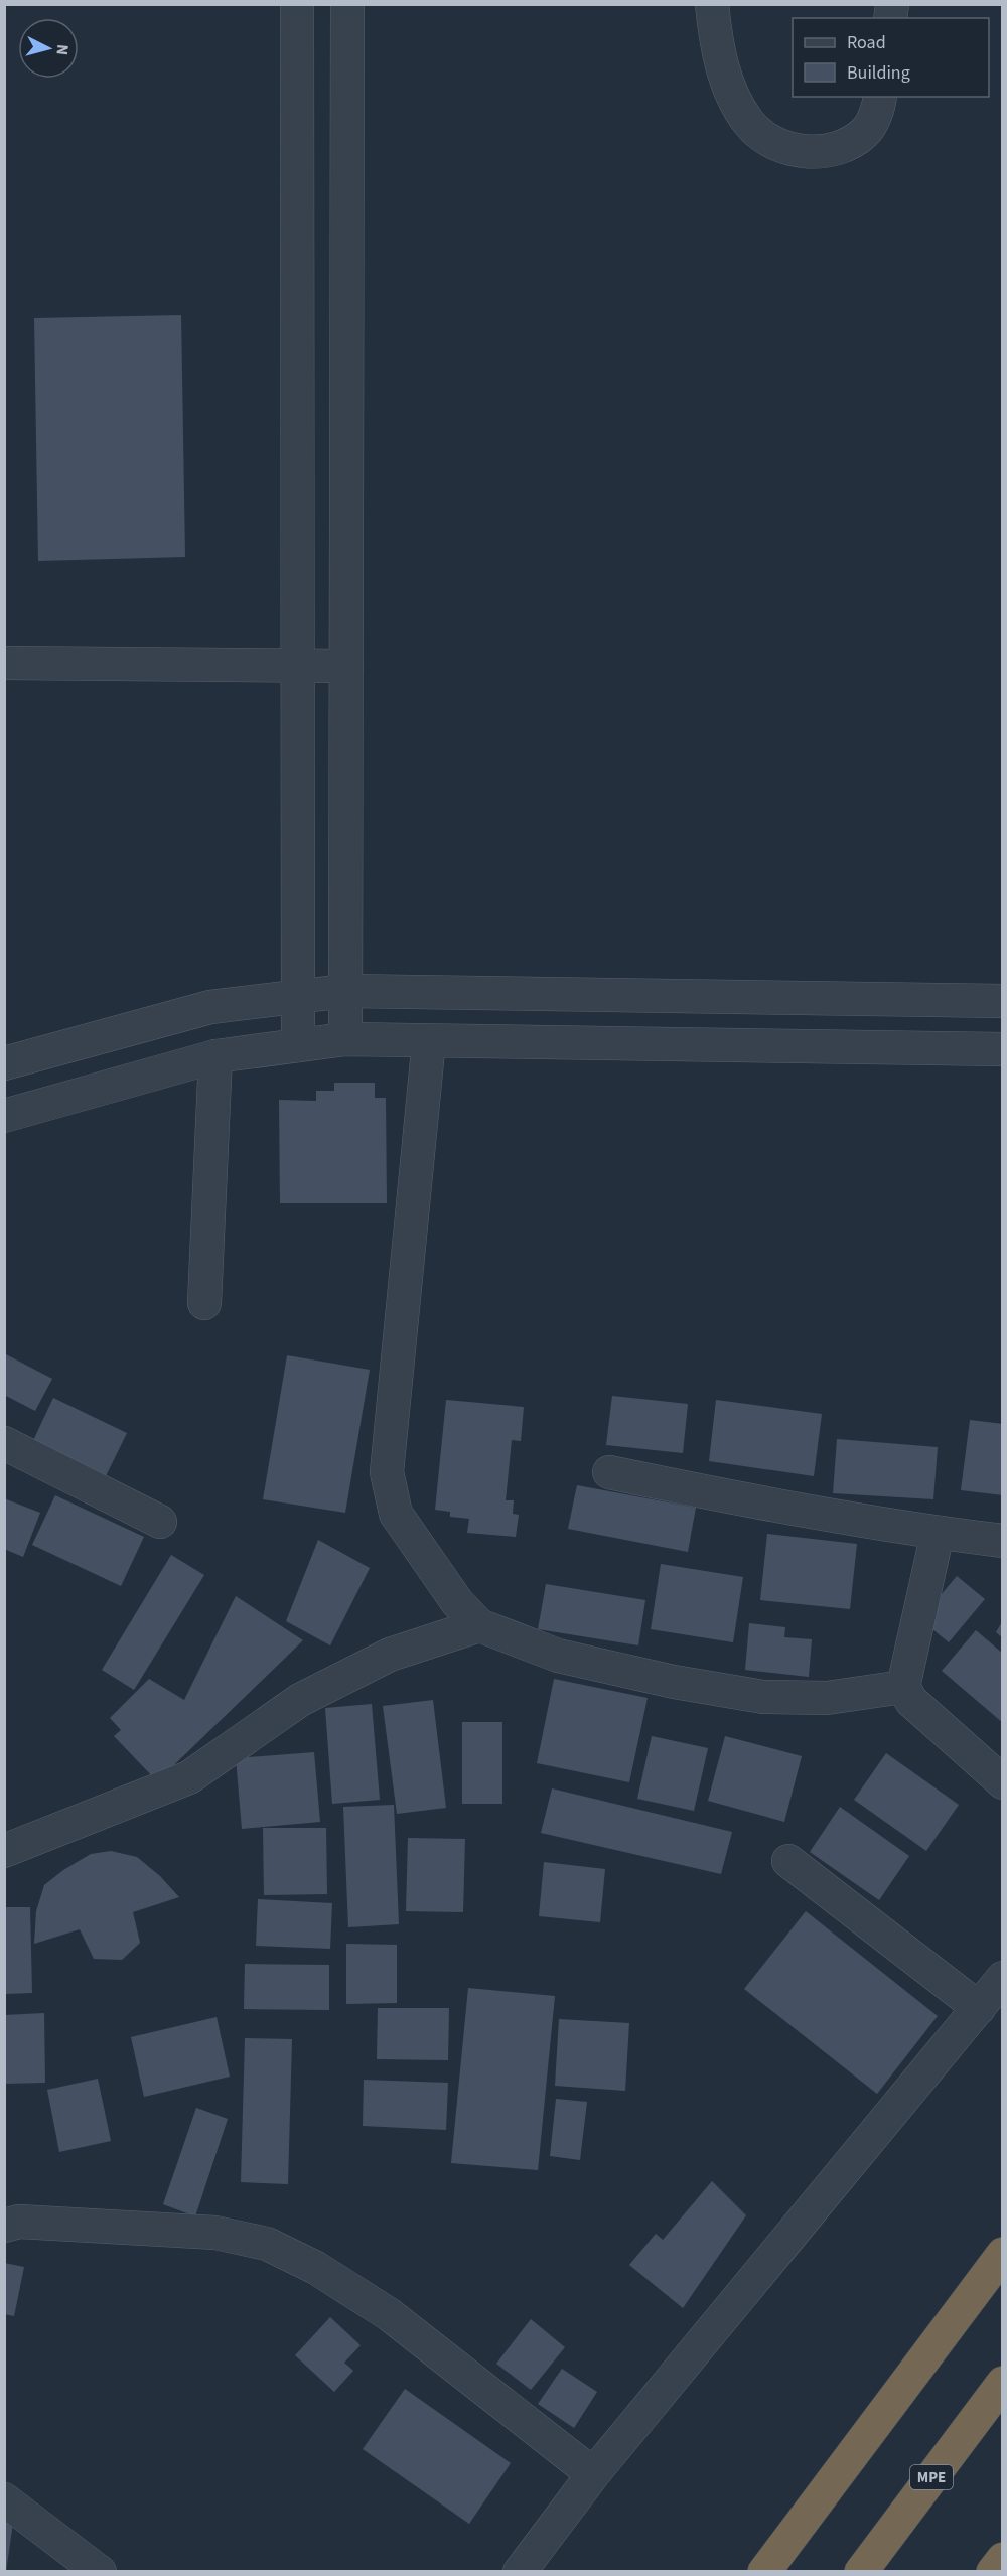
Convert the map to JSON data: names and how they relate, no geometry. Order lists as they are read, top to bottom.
{
  "streets": {
    "highway": ["MPE"]
  },
  "legend": ["Road", "Building"],
  "north": "right"
}
